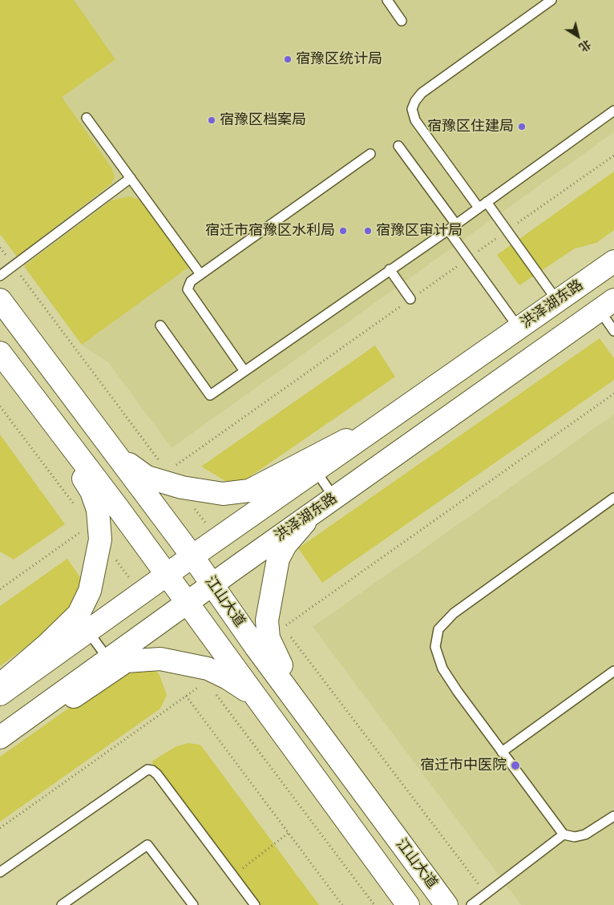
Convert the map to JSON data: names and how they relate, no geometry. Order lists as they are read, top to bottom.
{
  "streets": {
    "main road": ["洪泽湖东路", "江山大道"]
  },
  "crossings": [
    ["洪泽湖东路", "江山大道"]
  ],
  "places": [
    "宿豫区统计局",
    "宿豫区档案局",
    "宿豫区住建局",
    "宿迁市宿豫区水利局",
    "宿豫区审计局",
    "宿迁市中医院"
  ],
  "north": "bottom right"
}
